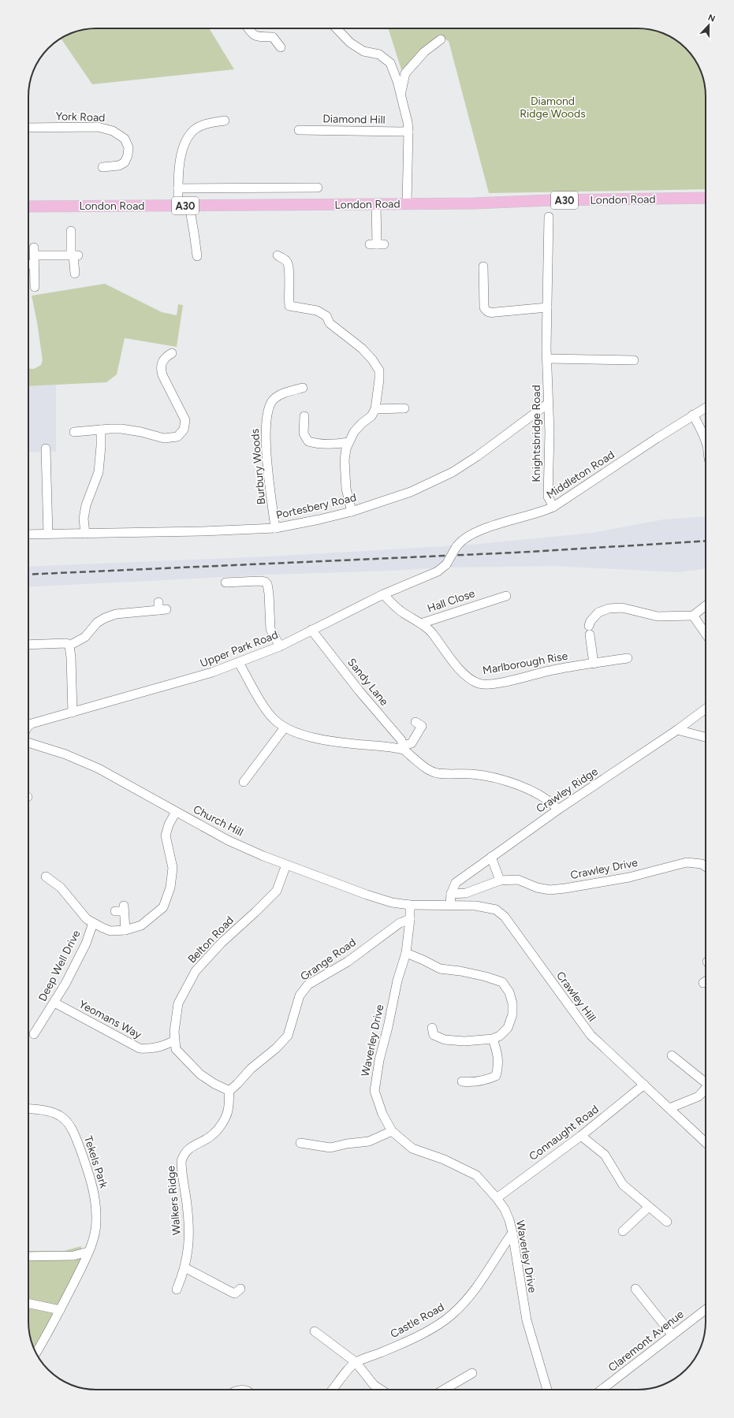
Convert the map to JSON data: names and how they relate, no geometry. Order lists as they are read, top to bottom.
{
  "streets": {
    "main road": ["London Road", "A30"],
    "street": [
      "York Road",
      "Diamond Hill",
      "Knightsbridge Road",
      "Burbury Woods",
      "Middleton Road",
      "Portesbery Road",
      "Hall Close",
      "Upper Park Road",
      "Marlborough Rise",
      "Sandy Lane",
      "Crawley Ridge",
      "Church Hill",
      "Crawley Drive",
      "Belton Road",
      "Grange Road",
      "Deep Well Drive",
      "Crawley Hill",
      "Yeomans Way",
      "Waverley Drive",
      "Connaught Road",
      "Tekels Park",
      "Walkers Ridge",
      "Castle Road",
      "Claremont Avenue"
    ]
  },
  "crossings": [
    ["Knightsbridge Road", "Middleton Road"],
    ["Knightsbridge Road", "Portesbery Road"],
    ["Burbury Woods", "Portesbery Road"],
    ["Middleton Road", "Upper Park Road"],
    ["Hall Close", "Marlborough Rise"],
    ["Upper Park Road", "Marlborough Rise"],
    ["Upper Park Road", "Sandy Lane"],
    ["Crawley Ridge", "Crawley Drive"],
    ["Crawley Ridge", "Crawley Hill"],
    ["Church Hill", "Belton Road"],
    ["Church Hill", "Crawley Hill"],
    ["Church Hill", "Waverley Drive"],
    ["Belton Road", "Grange Road"],
    ["Belton Road", "Yeomans Way"],
    ["Belton Road", "Walkers Ridge"],
    ["Grange Road", "Waverley Drive"],
    ["Grange Road", "Walkers Ridge"],
    ["Deep Well Drive", "Yeomans Way"],
    ["Crawley Hill", "Waverley Drive"],
    ["Crawley Hill", "Connaught Road"],
    ["Waverley Drive", "Connaught Road"],
    ["Waverley Drive", "Castle Road"]
  ],
  "parks": ["Diamond Ridge Woods"],
  "north": "top"
}
